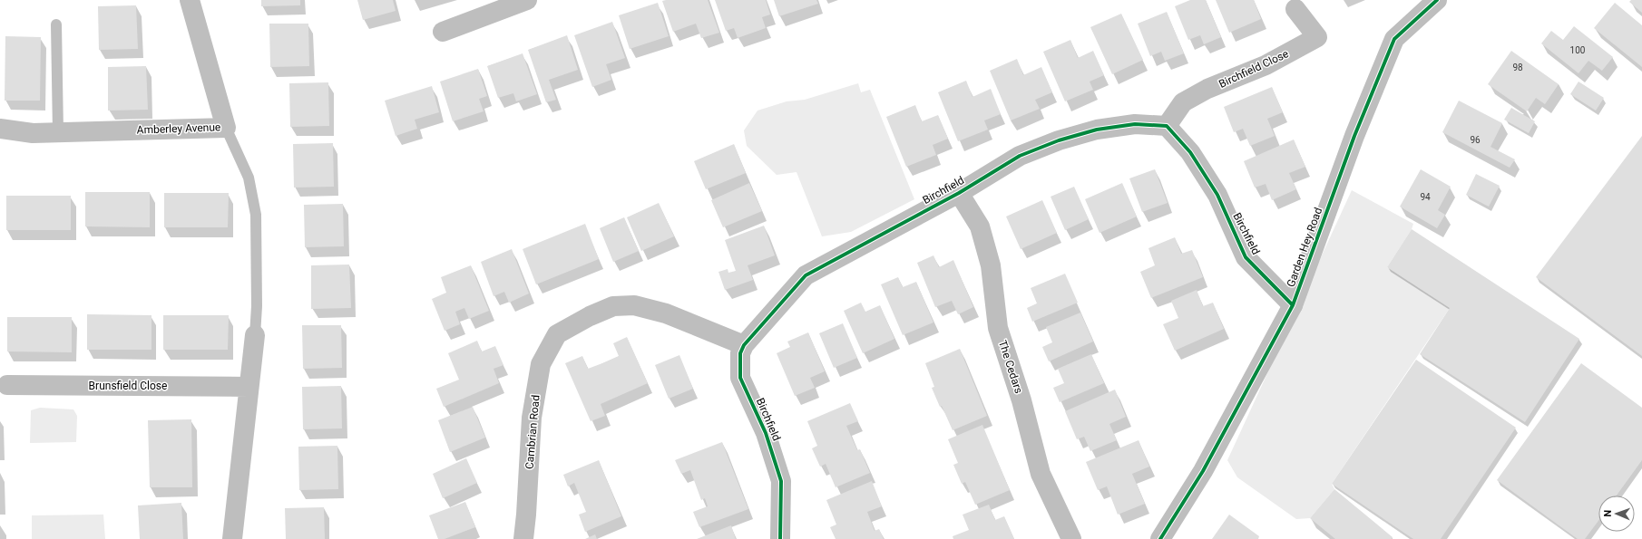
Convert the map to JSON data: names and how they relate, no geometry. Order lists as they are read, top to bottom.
{
  "streets": {
    "street": [
      "Birchfield Close",
      "Amberley Avenue",
      "Birchfield",
      "Garden Hey Road",
      "The Cedars",
      "Brunsfield Close",
      "Cambrian Road"
    ]
  },
  "crossings": [
    ["Birchfield Close", "Birchfield"],
    ["Birchfield", "Garden Hey Road"],
    ["Birchfield", "The Cedars"],
    ["Birchfield", "Cambrian Road"]
  ],
  "house_numbers": [
    "100",
    "98",
    "96",
    "94"
  ],
  "north": "left"
}
